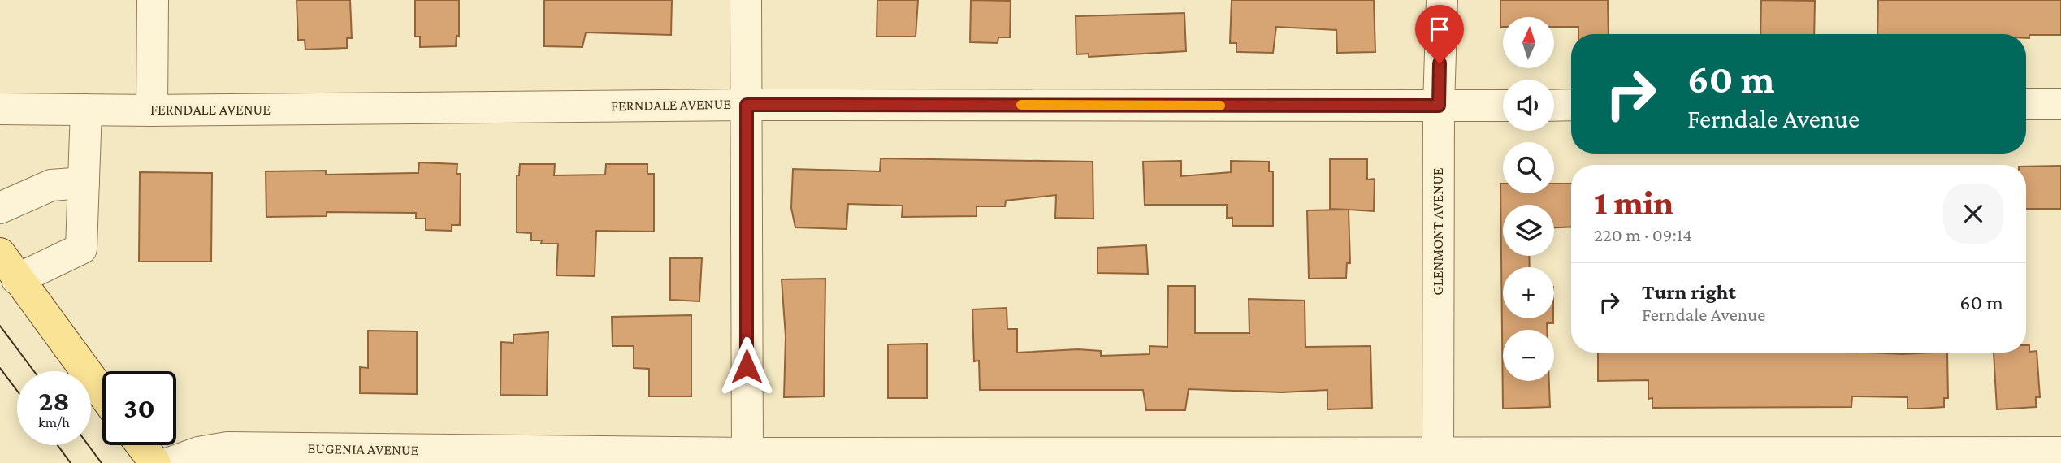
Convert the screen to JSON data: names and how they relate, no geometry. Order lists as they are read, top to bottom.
{
  "streets": {
    "street": ["FERNDALE AVENUE", "GLENMONT AVENUE", "EUGENIA AVENUE"]
  },
  "crossings": [
    ["FERNDALE AVENUE", "GLENMONT AVENUE"],
    ["GLENMONT AVENUE", "EUGENIA AVENUE"]
  ],
  "north": "top",
  "page": {
    "map_buttons": ["+", "−"],
    "turn": ["60 m", "Ferndale Avenue"],
    "heading": ["1 min", "220 m · 09:14"],
    "list": [
      {
        "name": "Turn right",
        "note": "Ferndale Avenue",
        "value": "60 m"
      }
    ],
    "speed": "28 km/h",
    "limit": "30"
  }
}
